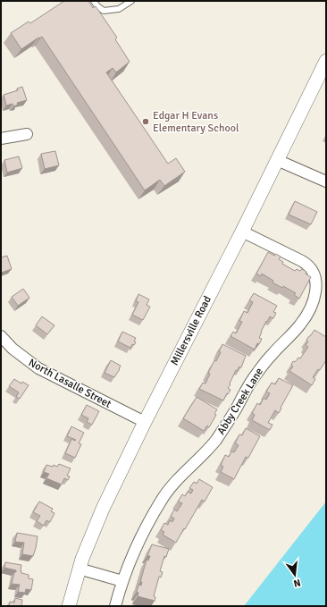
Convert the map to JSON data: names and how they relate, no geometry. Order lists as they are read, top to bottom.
{
  "streets": {
    "street": ["Millersville Road", "North Lasalle Street", "Abby Creek Lane"]
  },
  "crossings": [
    ["Millersville Road", "North Lasalle Street"],
    ["Millersville Road", "Abby Creek Lane"]
  ],
  "places": ["Edgar H Evans Elementary School"],
  "north": "bottom"
}
